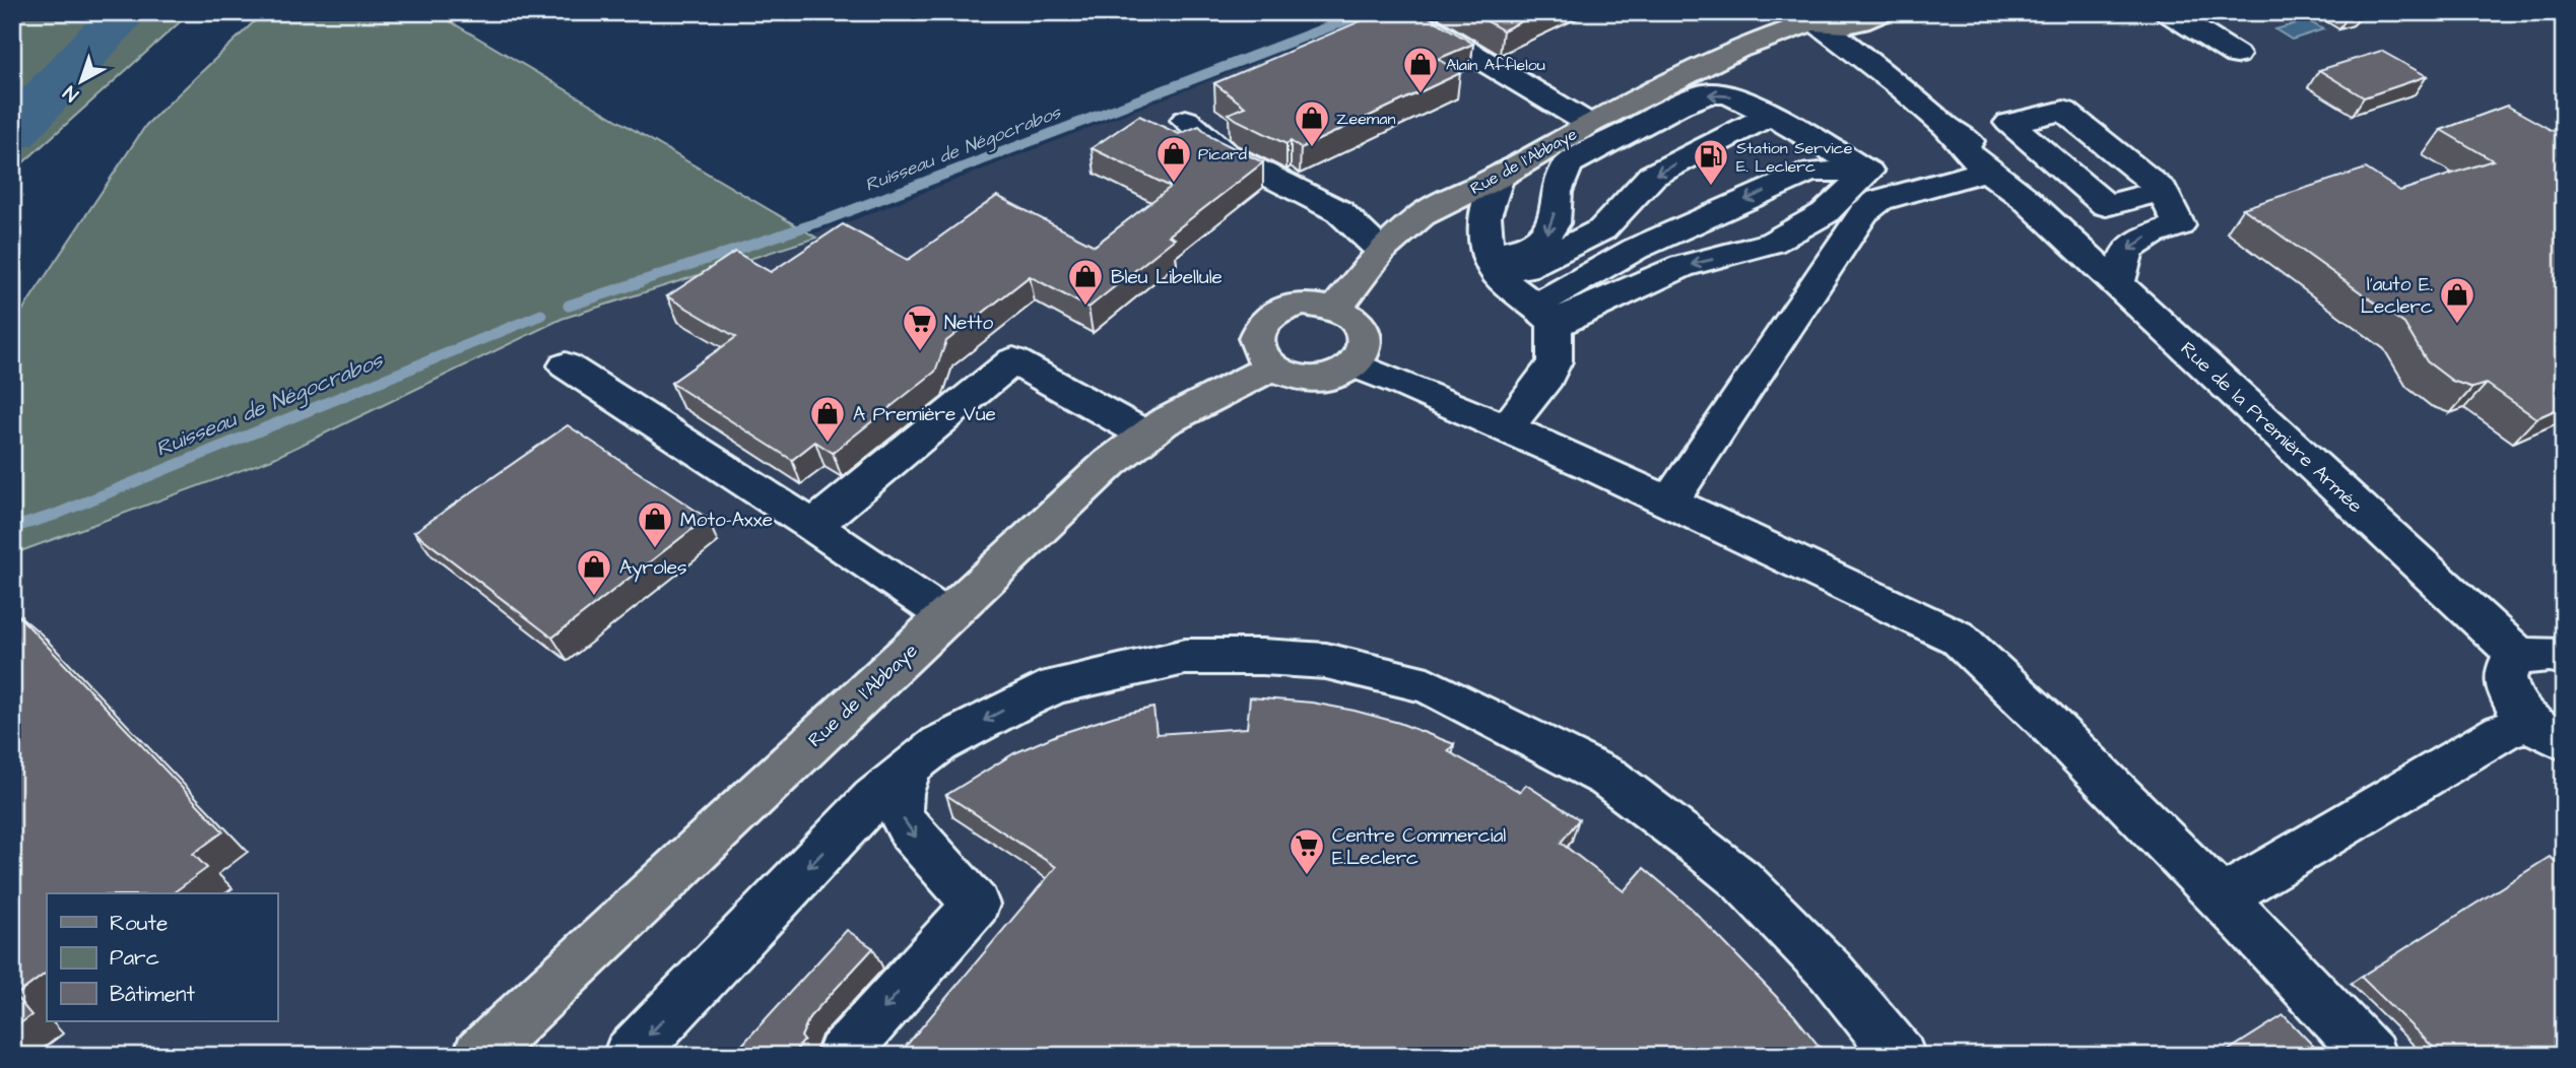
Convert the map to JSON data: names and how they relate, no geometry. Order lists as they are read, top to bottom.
{
  "streets": {
    "main road": ["Rue de l'Abbaye"],
    "street": ["Rue de la Première Armée"]
  },
  "crossings": [
    ["Rue de l'Abbaye", "Rue de la Première Armée"]
  ],
  "water": ["Ruisseau de Négocrabos"],
  "places": {
    "shop": [
      "Alain Afflelou",
      "Zeeman",
      "Picard",
      "Bleu Libellule",
      "l'auto E. Leclerc",
      "A Première Vue",
      "Moto-Axxe",
      "Ayroles"
    ],
    "fuel station": ["Station Service E. Leclerc"],
    "supermarket": ["Netto", "Centre Commercial E.Leclerc"]
  },
  "legend": ["Route", "Parc", "Bâtiment"],
  "north": "bottom left"
}
